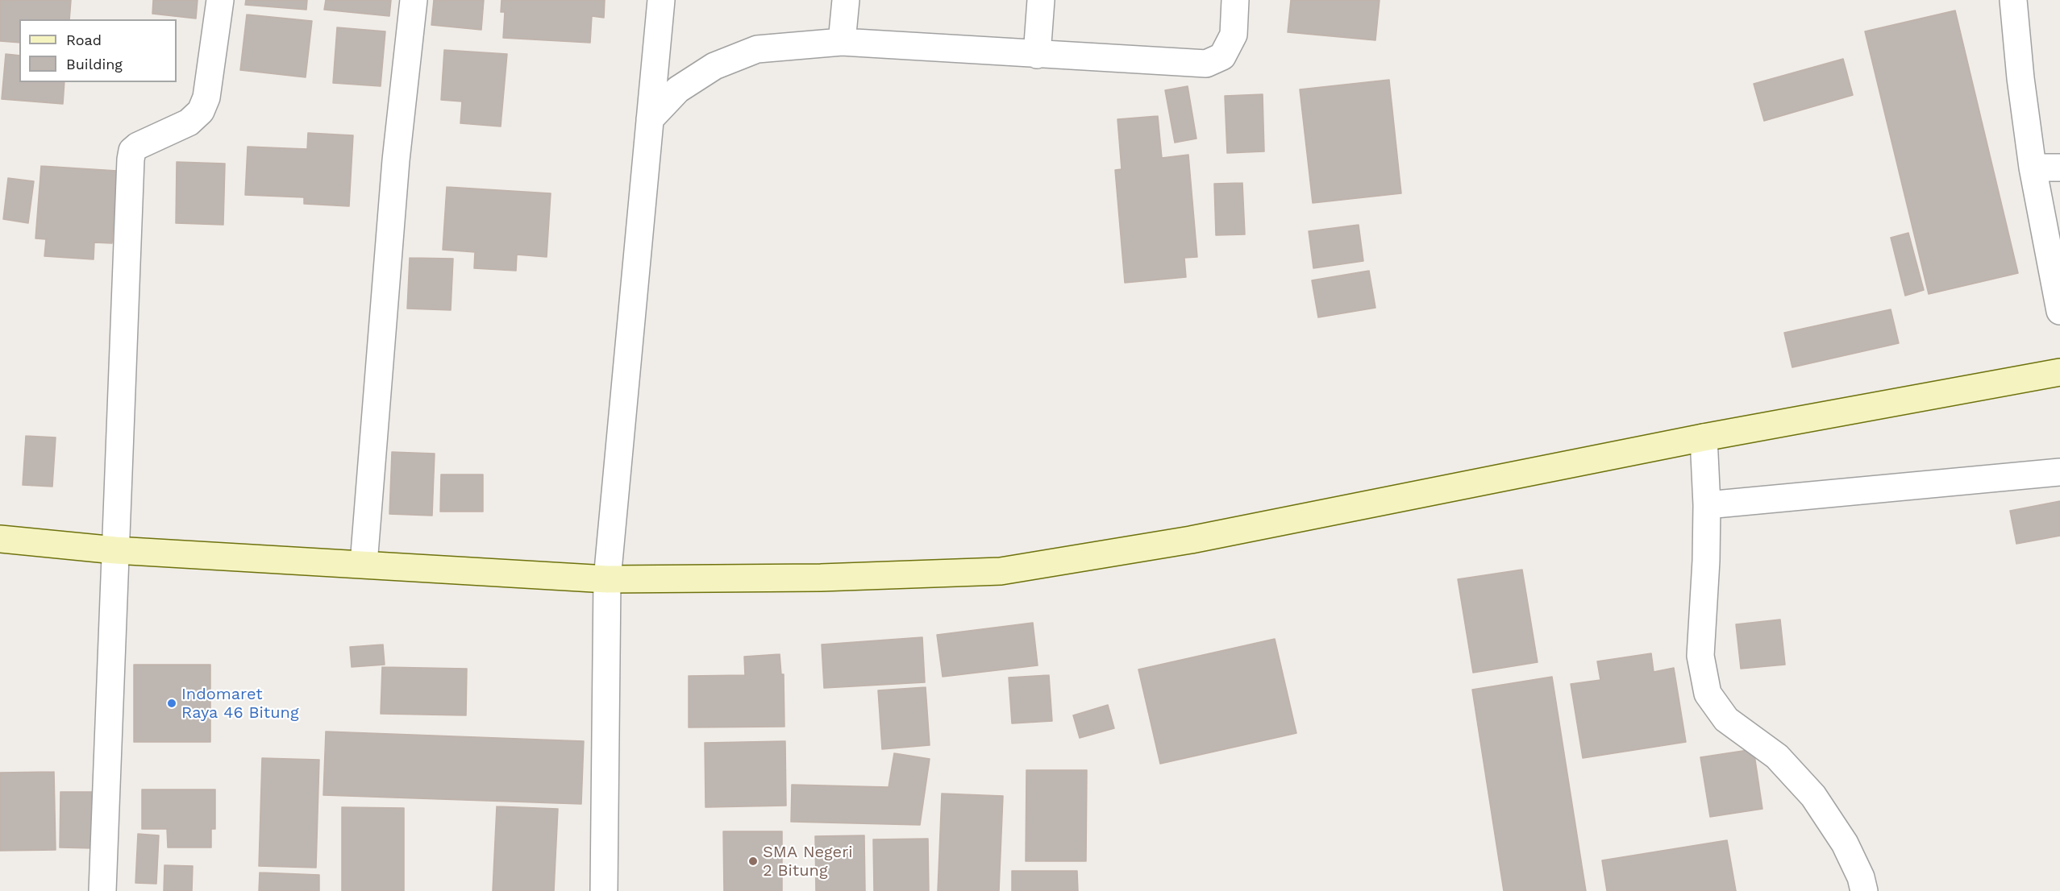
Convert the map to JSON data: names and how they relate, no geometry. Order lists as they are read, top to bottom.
{
  "places": ["Indomaret Raya 46 Bitung", "SMA Negeri 2 Bitung"],
  "legend": ["Road", "Building"]
}
